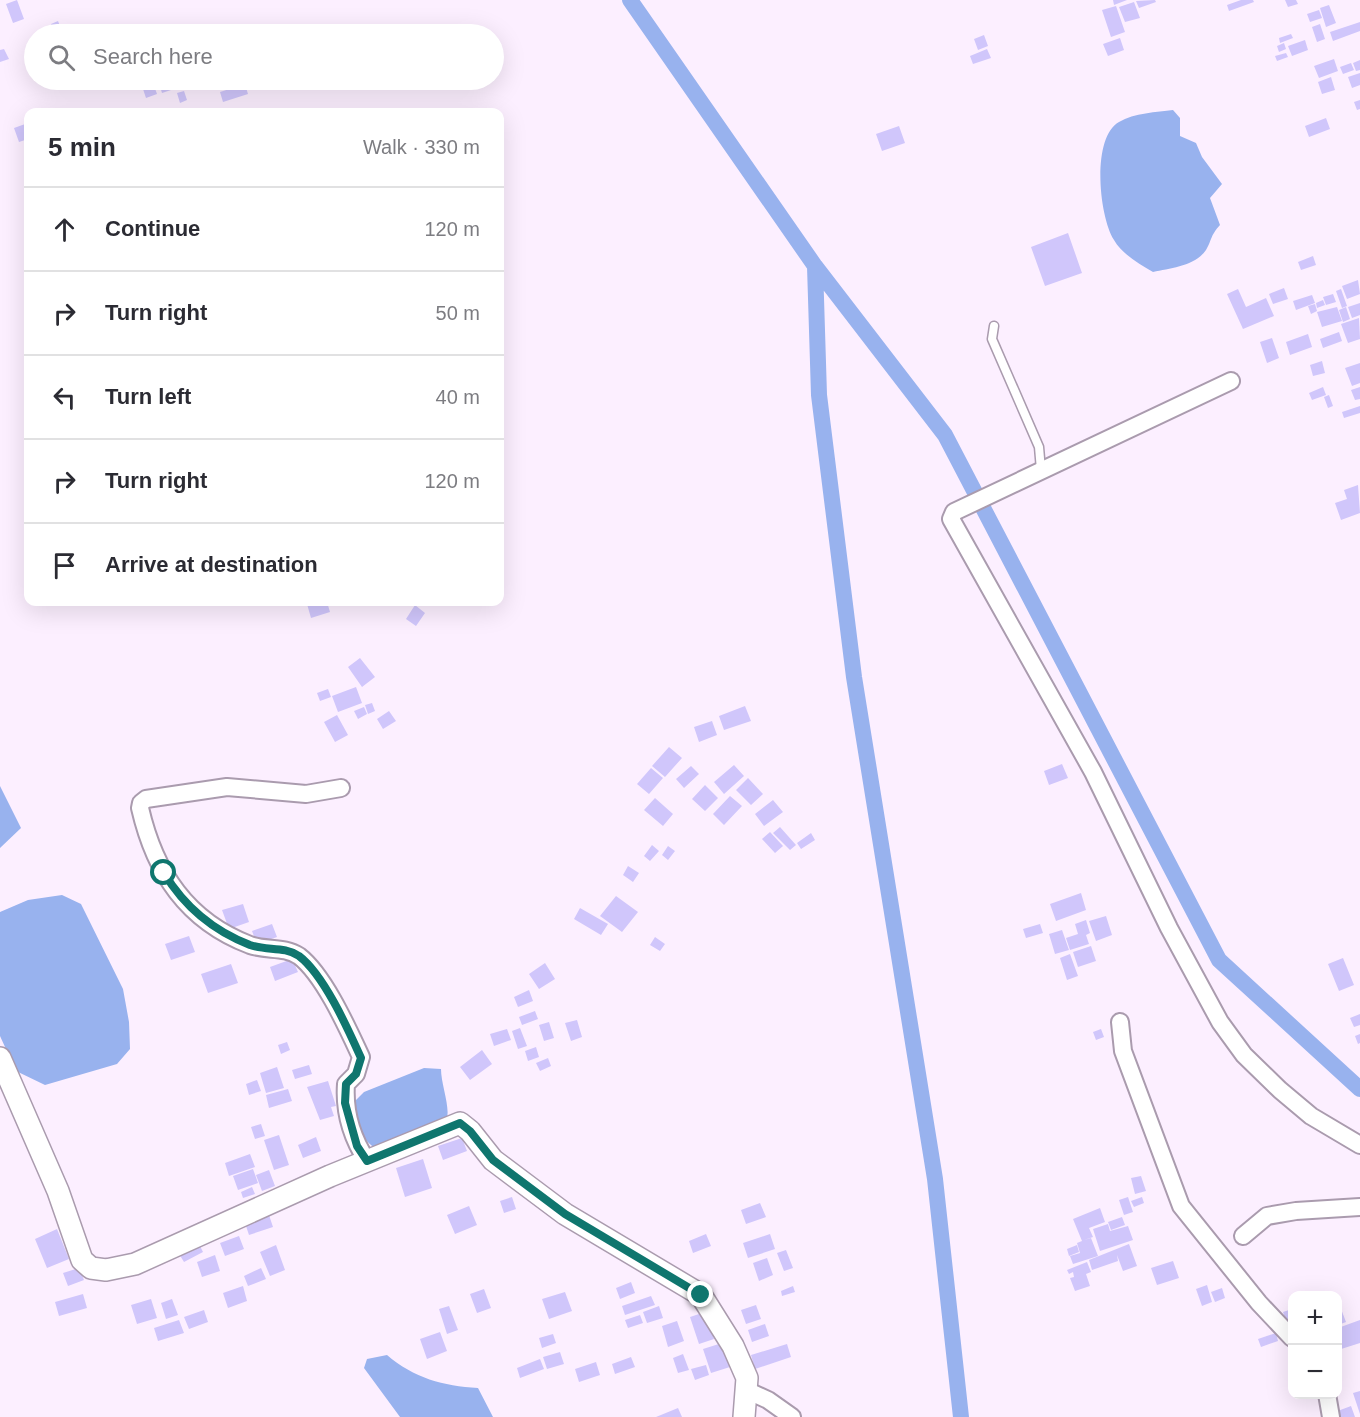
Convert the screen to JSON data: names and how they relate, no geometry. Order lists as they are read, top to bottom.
{
  "page": {
    "search": "Search here",
    "heading": ["5 min", "Walk · 330 m"],
    "list": [
      ["Continue", "120 m"],
      ["Turn right", "50 m"],
      ["Turn left", "40 m"],
      ["Turn right", "120 m"],
      "Arrive at destination"
    ],
    "map_buttons": ["+", "−"]
  }
}
